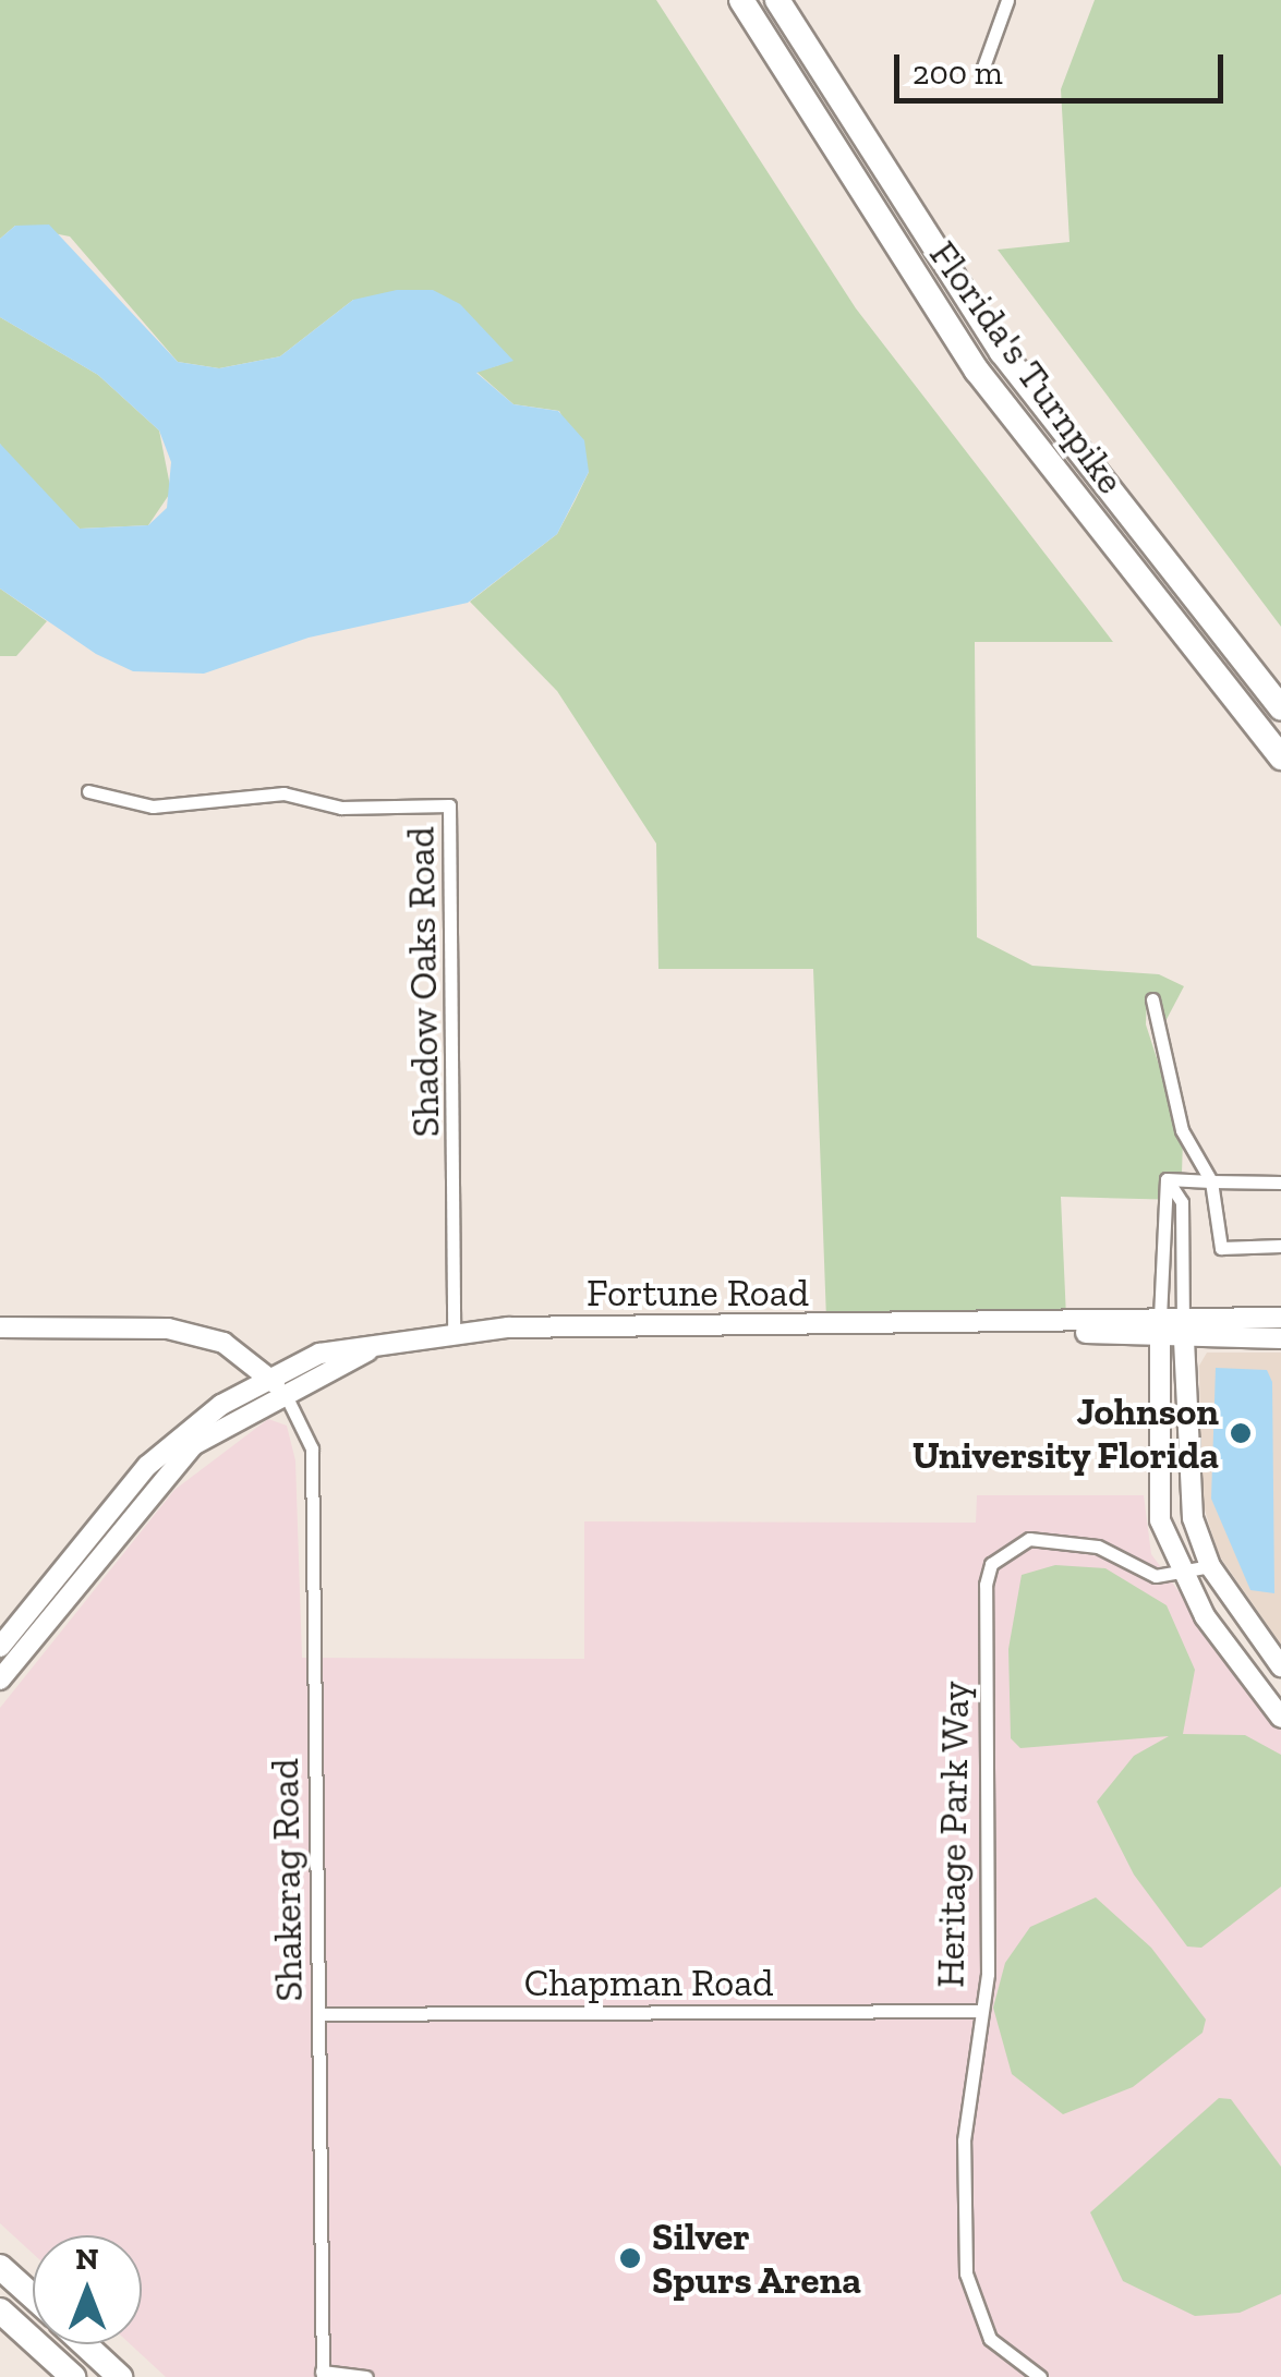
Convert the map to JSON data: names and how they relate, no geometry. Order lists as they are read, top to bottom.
{
  "streets": {
    "highway": ["Florida's Turnpike"],
    "main road": ["Fortune Road"],
    "street": [
      "Shadow Oaks Road",
      "Heritage Park Way",
      "Shakerag Road",
      "Chapman Road"
    ]
  },
  "crossings": [
    ["Shadow Oaks Road", "Fortune Road"],
    ["Fortune Road", "Shakerag Road"],
    ["Heritage Park Way", "Chapman Road"],
    ["Shakerag Road", "Chapman Road"]
  ],
  "places": ["Johnson University Florida", "Silver Spurs Arena"],
  "scale_bar": "200 m",
  "north": "top"
}
